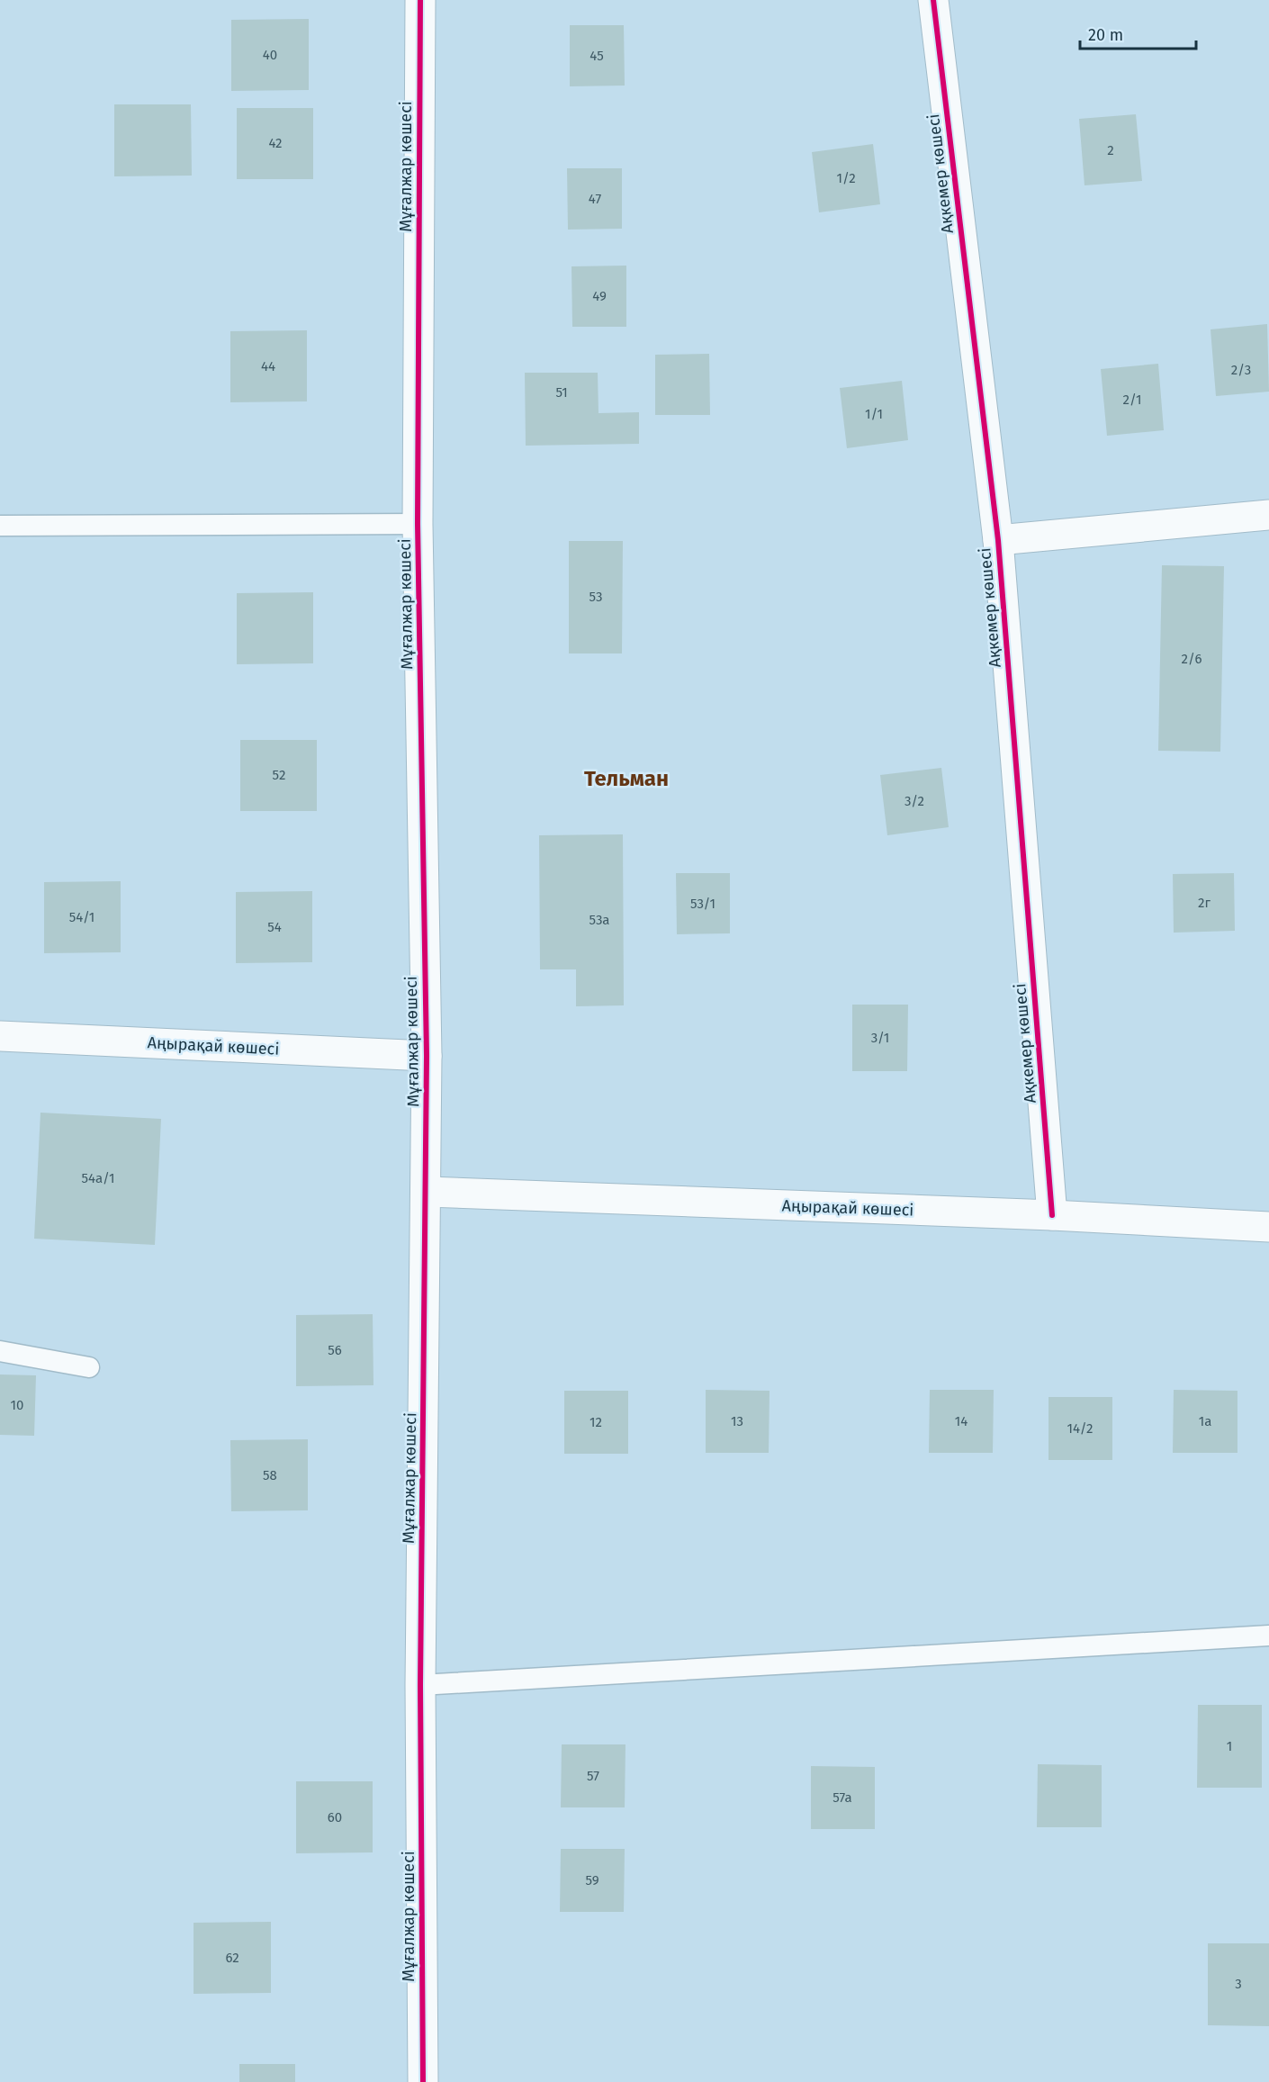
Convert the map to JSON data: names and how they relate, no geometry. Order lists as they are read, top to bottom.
{
  "streets": {
    "street": ["Мұғалжар көшесі", "Ақкемер көшесі", "Аңырақай көшесі"]
  },
  "crossings": [
    ["Мұғалжар көшесі", "Аңырақай көшесі"],
    ["Ақкемер көшесі", "Аңырақай көшесі"]
  ],
  "districts": ["Тельман"],
  "house_numbers": [
    "40",
    "45",
    "42",
    "2",
    "1/2",
    "47",
    "49",
    "44",
    "2/3",
    "51",
    "2/1",
    "1/1",
    "53",
    "2/6",
    "52",
    "3/2",
    "2г",
    "53/1",
    "54/1",
    "53а",
    "54",
    "3/1",
    "54а/1",
    "56",
    "10",
    "13",
    "14",
    "1а",
    "12",
    "14/2",
    "58",
    "1",
    "57",
    "57а",
    "60",
    "59",
    "62",
    "3"
  ],
  "scale_bar": "20 m"
}
